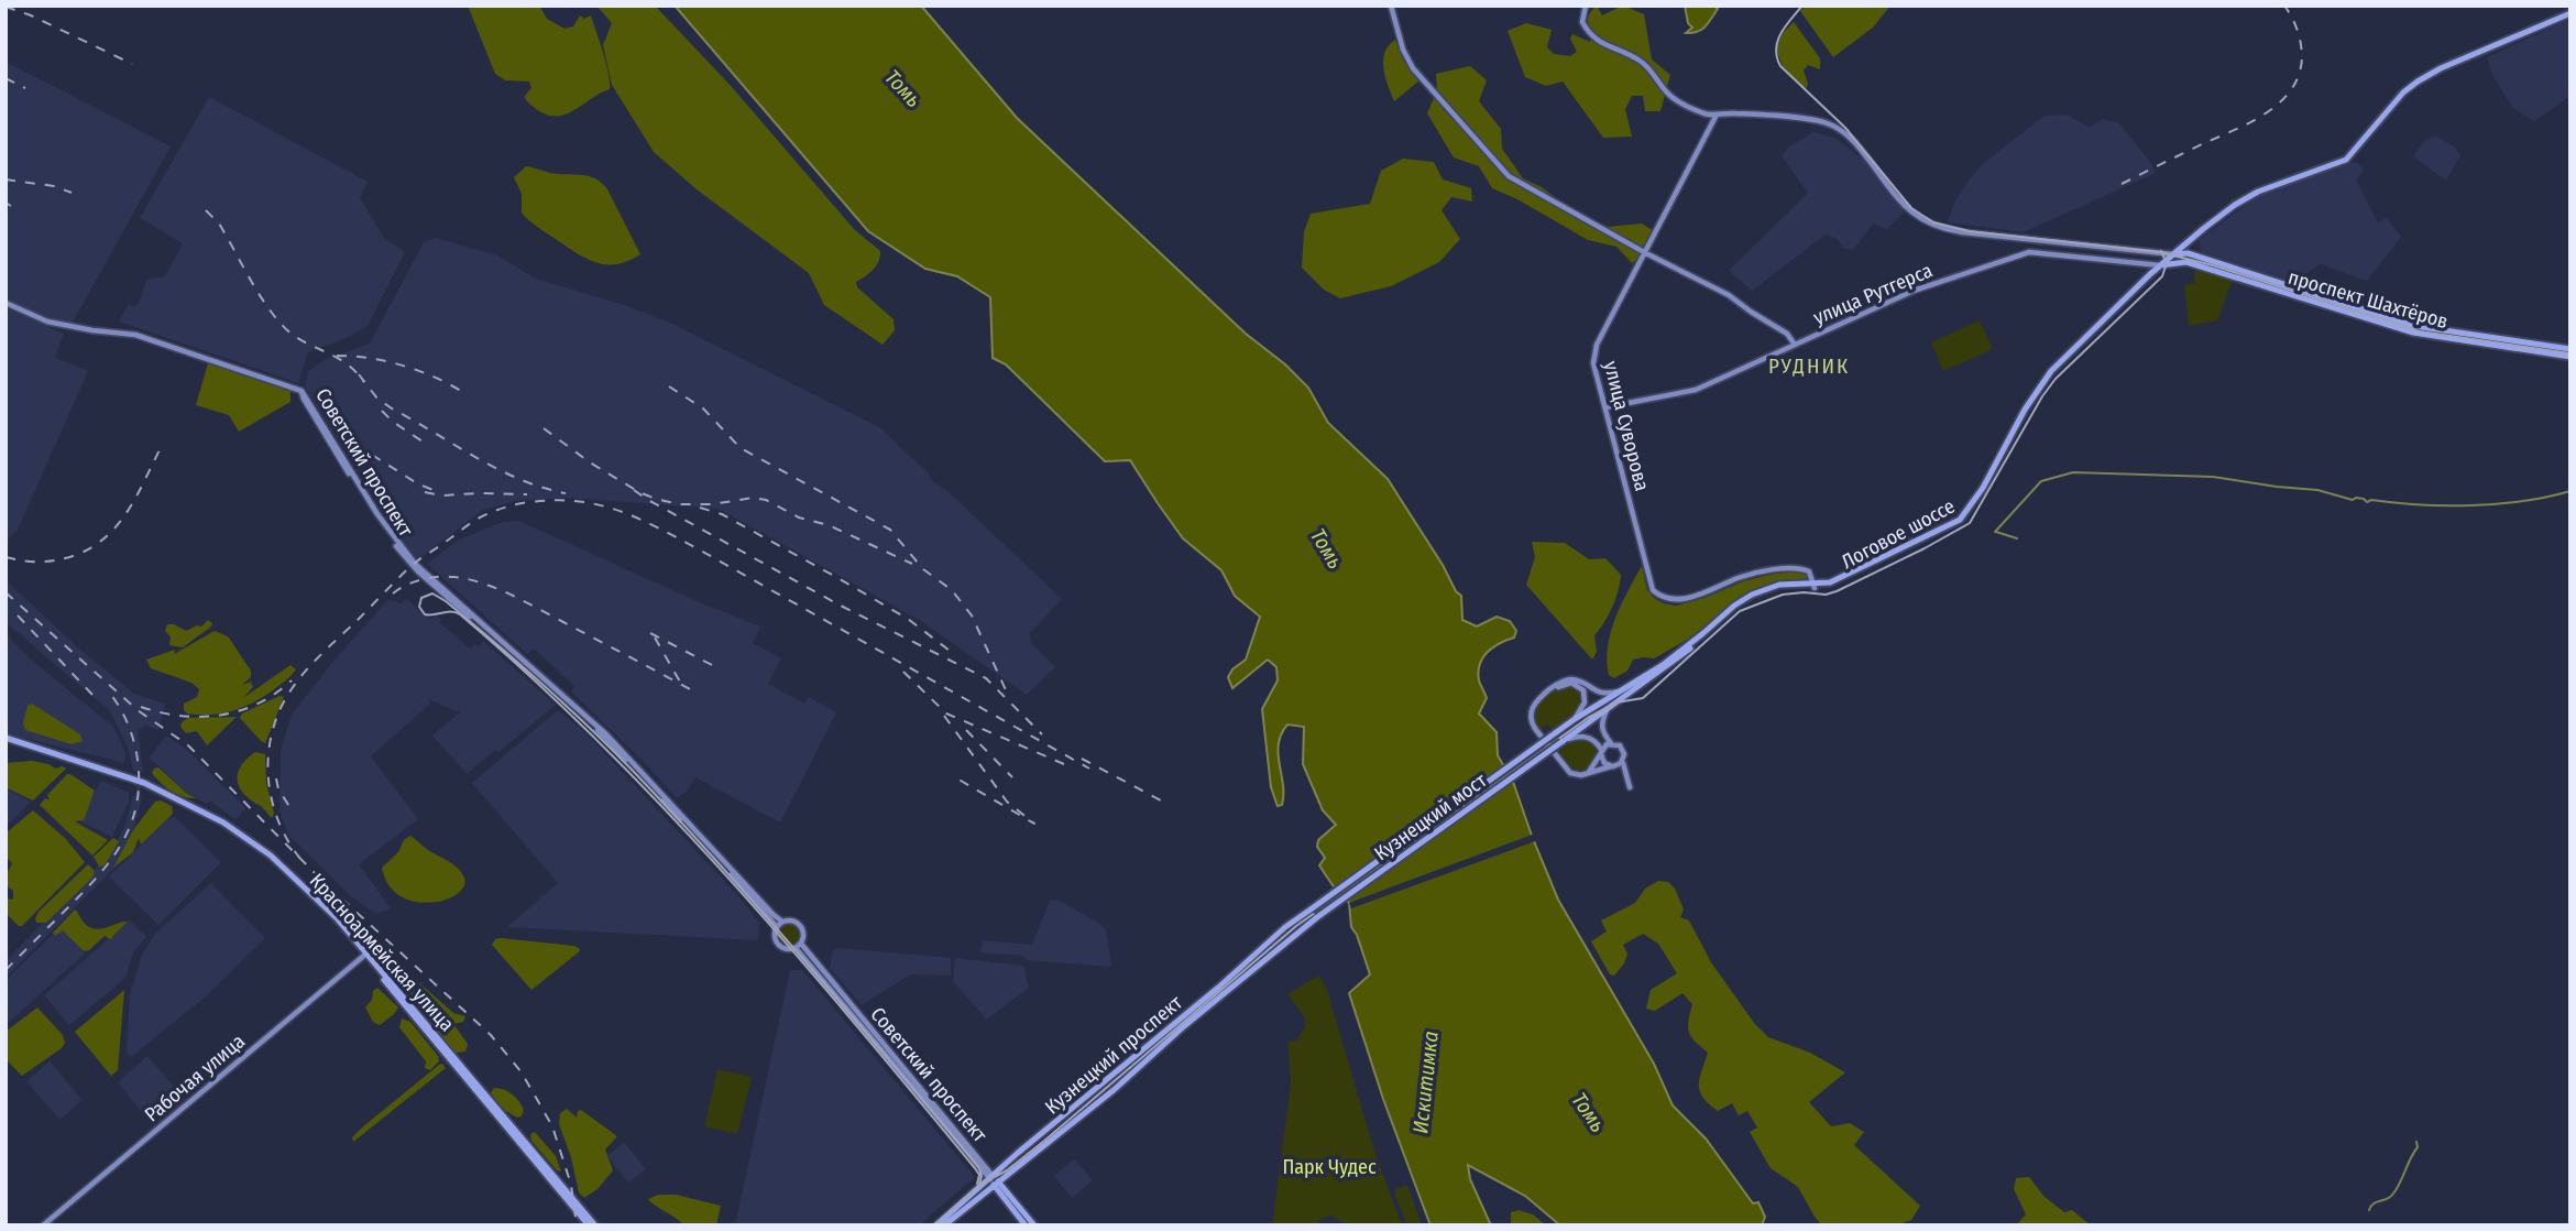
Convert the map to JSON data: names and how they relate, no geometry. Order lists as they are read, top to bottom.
{
  "streets": {
    "main road": [
      "улица Рутгерса",
      "проспект Шахтёров",
      "улица Суворова",
      "Советский проспект",
      "Логовое шоссе",
      "Кузнецкий мост",
      "Красноармейская улица",
      "Кузнецкий проспект",
      "Рабочая улица"
    ]
  },
  "crossings": [
    ["улица Рутгерса", "проспект Шахтёров"],
    ["улица Рутгерса", "улица Суворова"],
    ["улица Рутгерса", "Логовое шоссе"],
    ["проспект Шахтёров", "Логовое шоссе"],
    ["улица Суворова", "Логовое шоссе"],
    ["Советский проспект", "Кузнецкий проспект"],
    ["Логовое шоссе", "Кузнецкий мост"],
    ["Кузнецкий мост", "Кузнецкий проспект"],
    ["Красноармейская улица", "Рабочая улица"]
  ],
  "districts": ["РУДНИК"],
  "water": ["Томь", "Искитимка"],
  "parks": ["Парк Чудес"]
}
